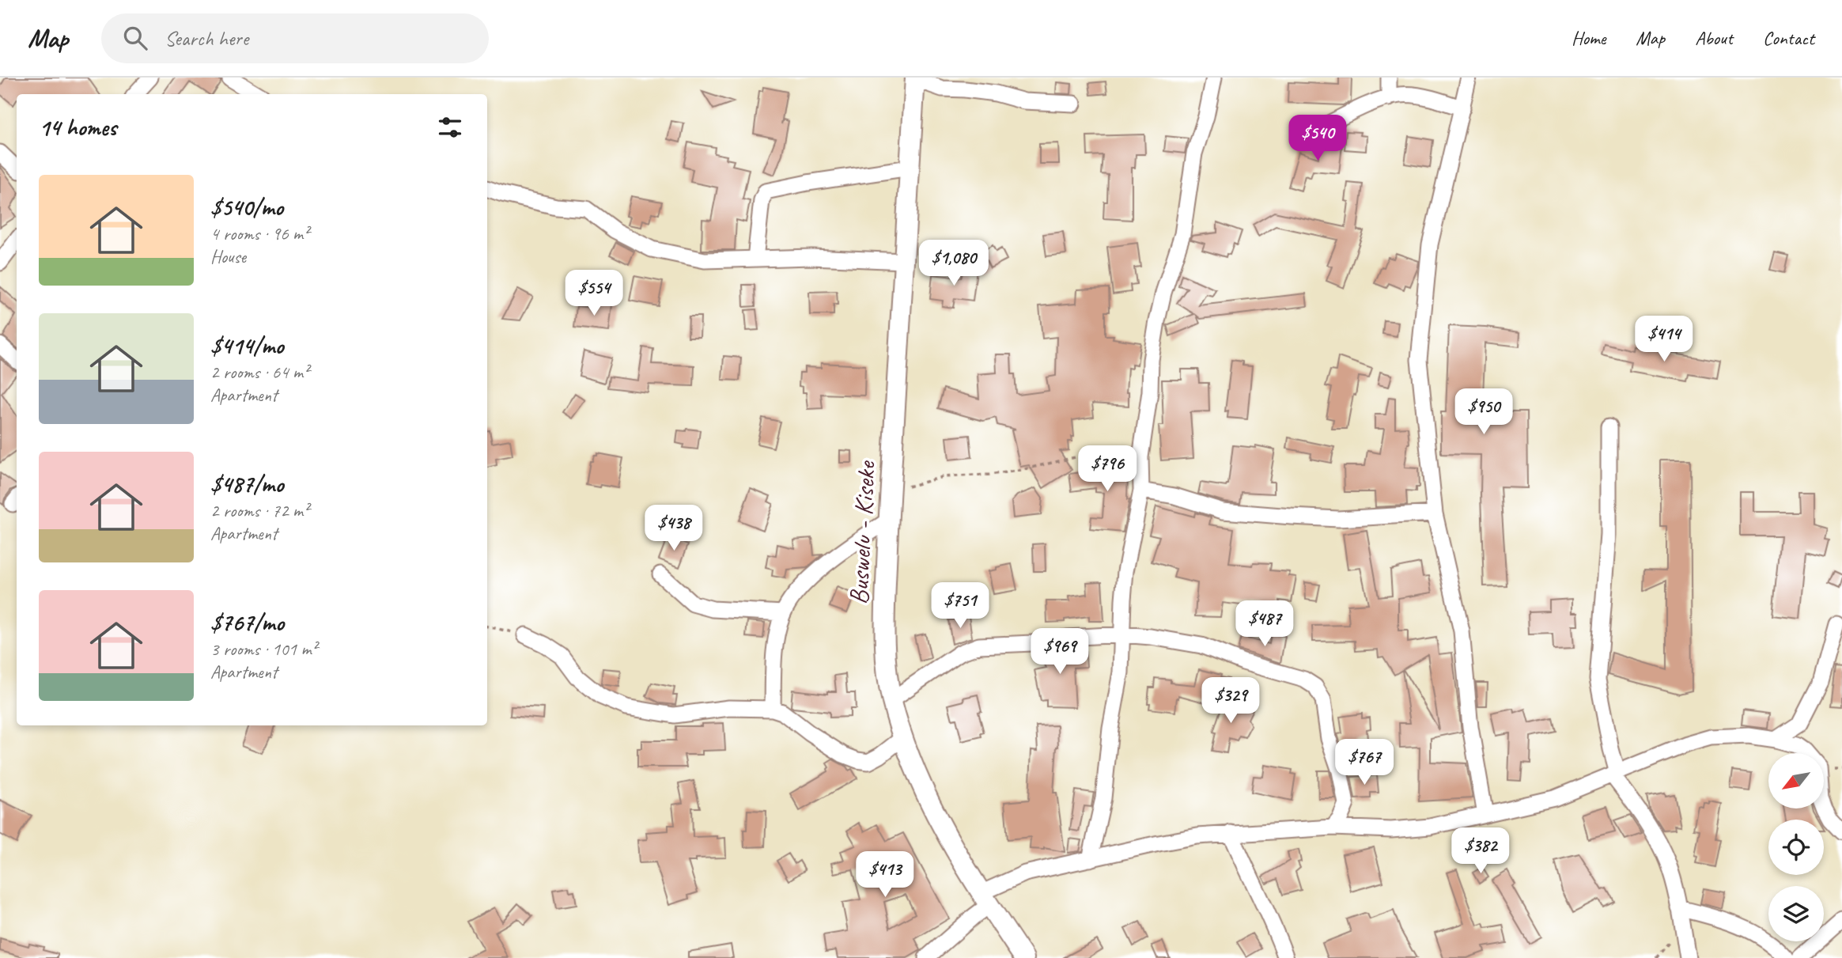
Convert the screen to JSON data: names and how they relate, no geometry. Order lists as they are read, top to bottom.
{
  "streets": {
    "main road": ["Buswelu - Kiseke"]
  },
  "north": "bottom left",
  "page": {
    "header": "Map",
    "search": "Search here",
    "nav": [
      "Home",
      "Map",
      "About",
      "Contact"
    ],
    "heading": "14 homes",
    "price": [
      "$540",
      "$1,080",
      "$554",
      "$414",
      "$950",
      "$796",
      "$438",
      "$751",
      "$487",
      "$969",
      "$329",
      "$767",
      "$382",
      "$413"
    ],
    "list": [
      {
        "name": "$540/mo",
        "note": "4 rooms · 96 m² · House"
      },
      {
        "name": "$414/mo",
        "note": "2 rooms · 64 m² · Apartment"
      },
      {
        "name": "$487/mo",
        "note": "2 rooms · 72 m² · Apartment"
      },
      {
        "name": "$767/mo",
        "note": "3 rooms · 101 m² · Apartment"
      }
    ]
  }
}
